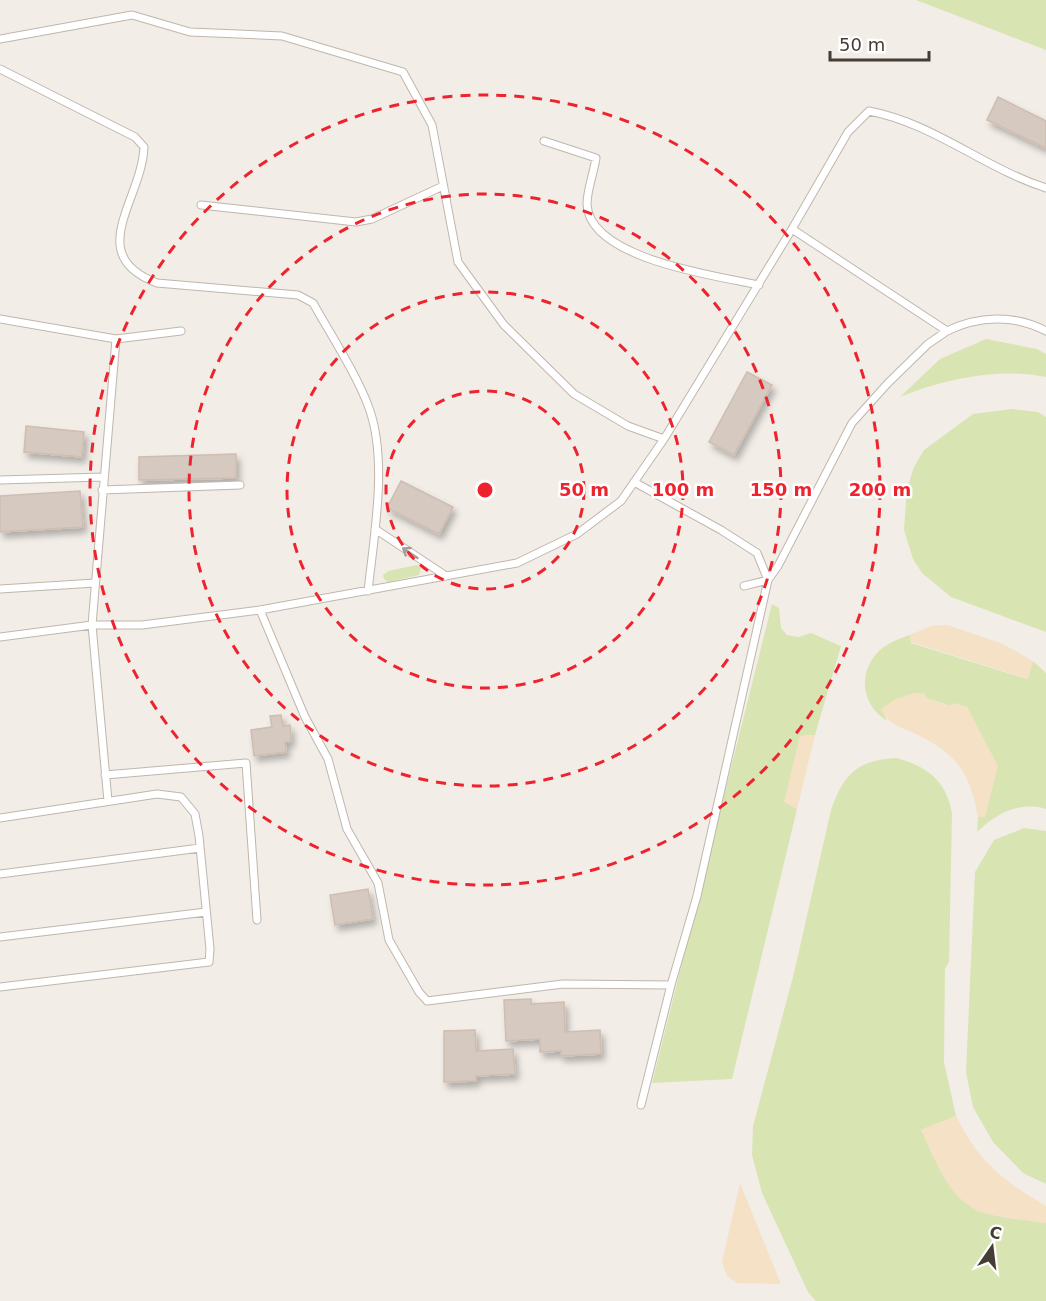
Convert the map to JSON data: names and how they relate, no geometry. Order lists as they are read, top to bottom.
{
  "scale_bar": "50 m",
  "north": "top",
  "rings": [
    "50 m",
    "100 m",
    "150 m",
    "200 m"
  ]
}
